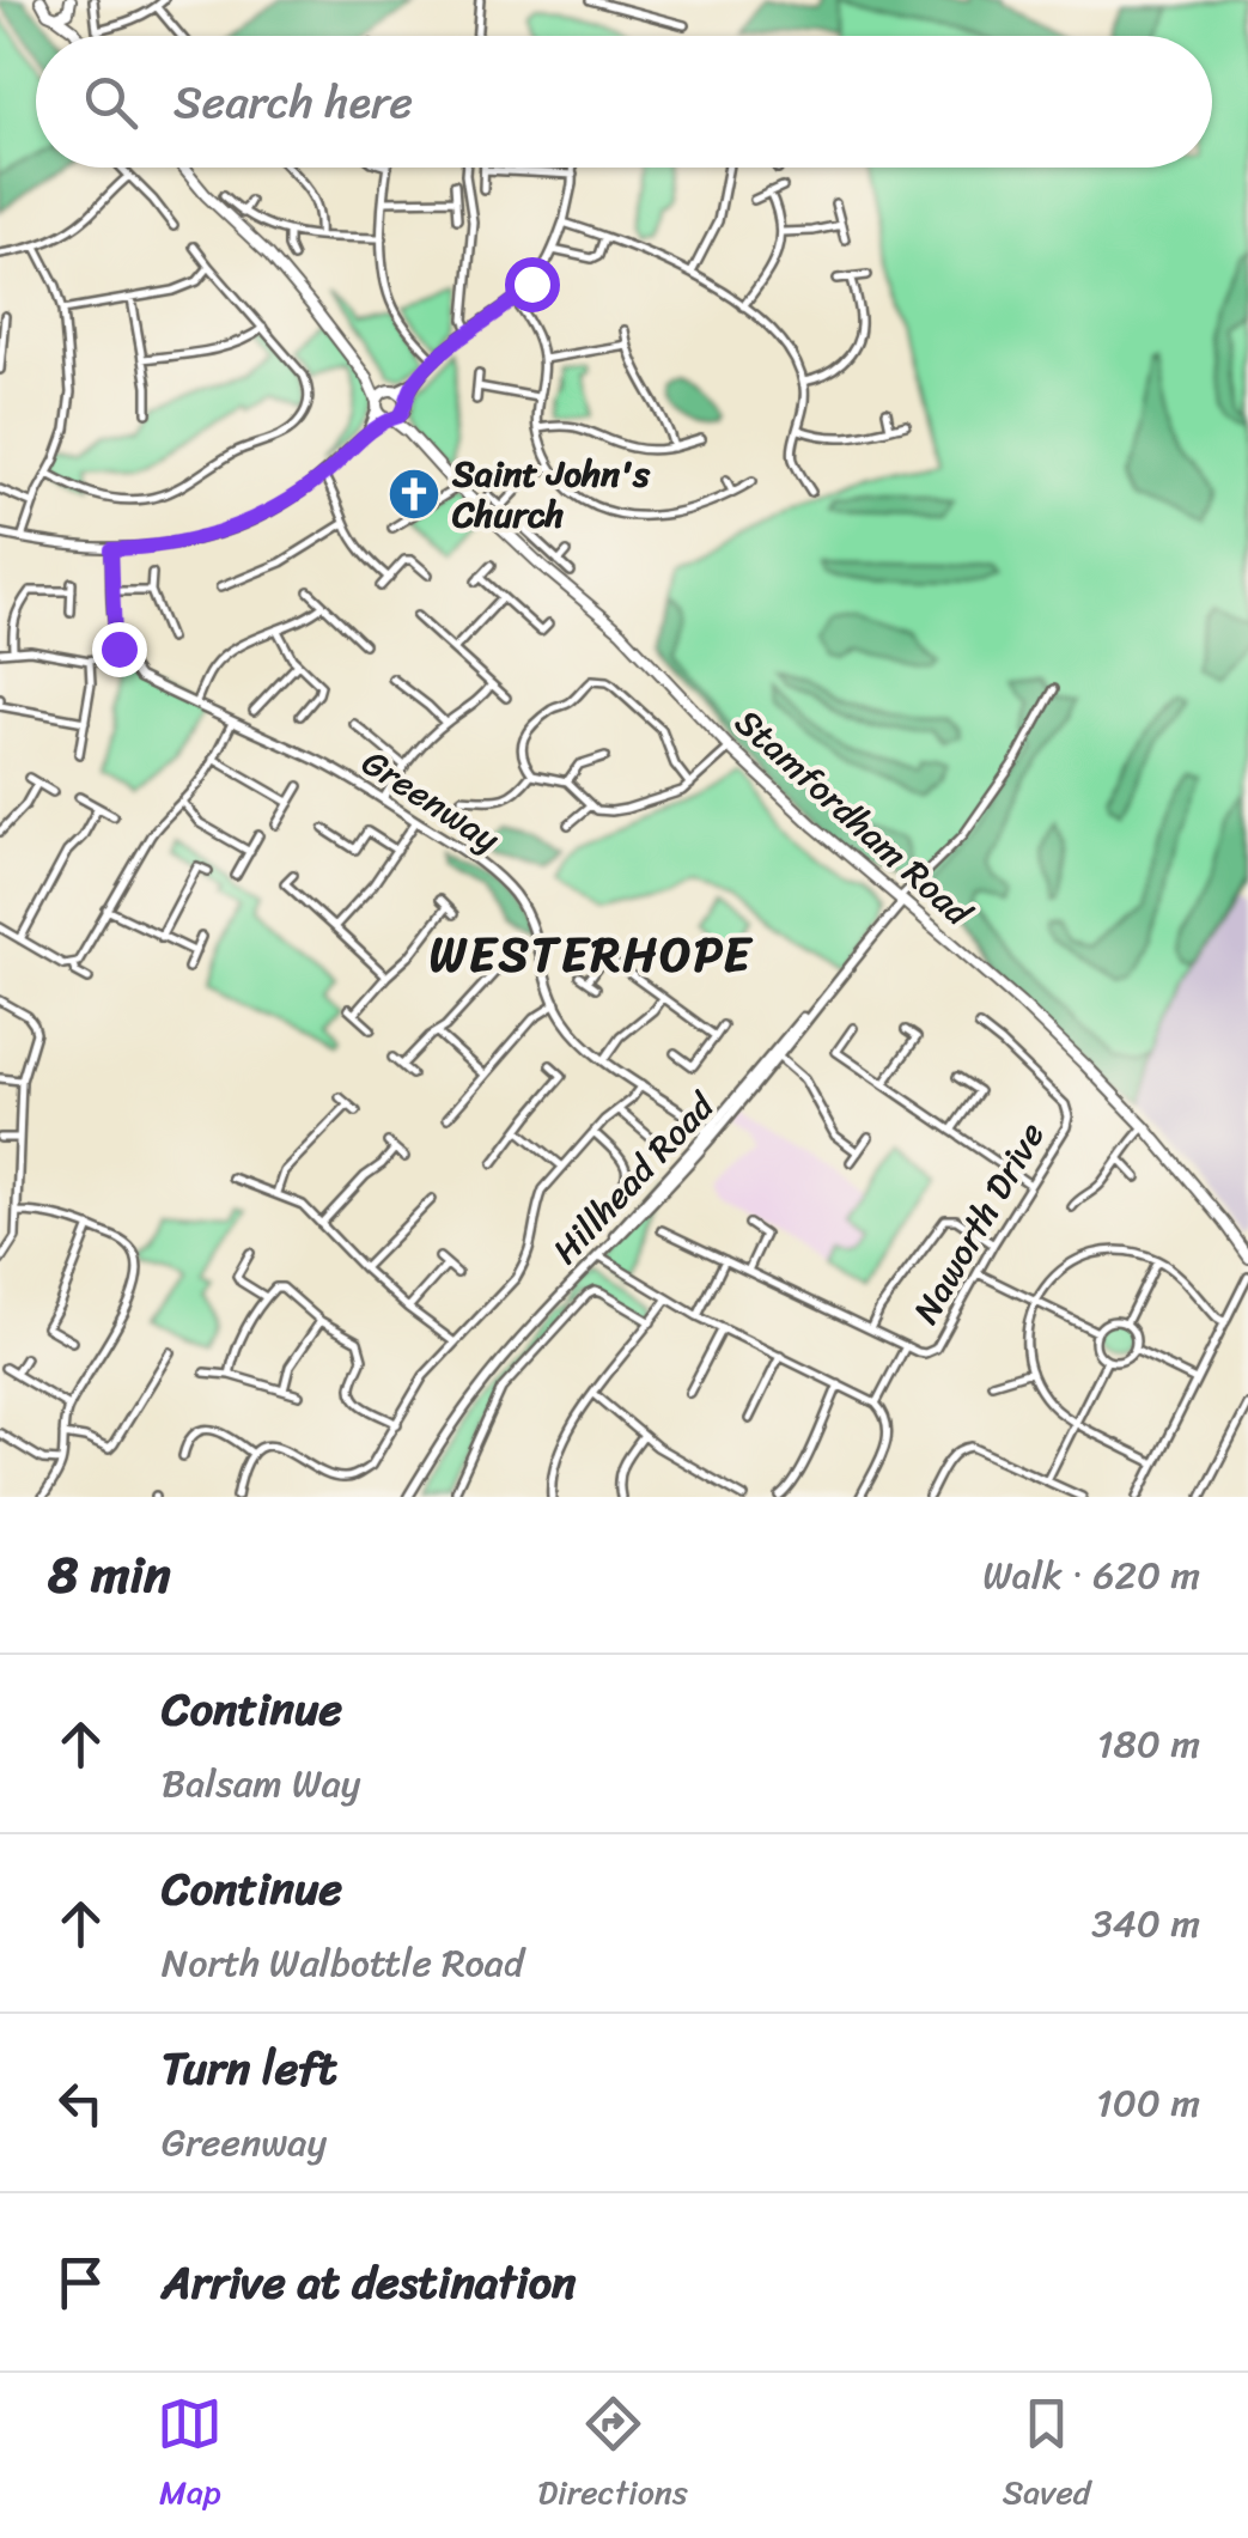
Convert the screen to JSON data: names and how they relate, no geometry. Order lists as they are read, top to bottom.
{
  "streets": {
    "main road": ["Stamfordham Road"],
    "street": ["Greenway", "Hillhead Road", "Naworth Drive"]
  },
  "crossings": [
    ["Greenway", "Hillhead Road"],
    ["Stamfordham Road", "Hillhead Road"]
  ],
  "districts": ["WESTERHOPE"],
  "places": {
    "church": ["Saint John's Church"]
  },
  "page": {
    "search": "Search here",
    "heading": ["8 min", "Walk · 620 m"],
    "list": [
      ["Continue", "Balsam Way", "180 m"],
      ["Continue", "North Walbottle Road", "340 m"],
      ["Turn left", "Greenway", "100 m"],
      "Arrive at destination"
    ],
    "nav": ["Map", "Directions", "Saved"]
  }
}
